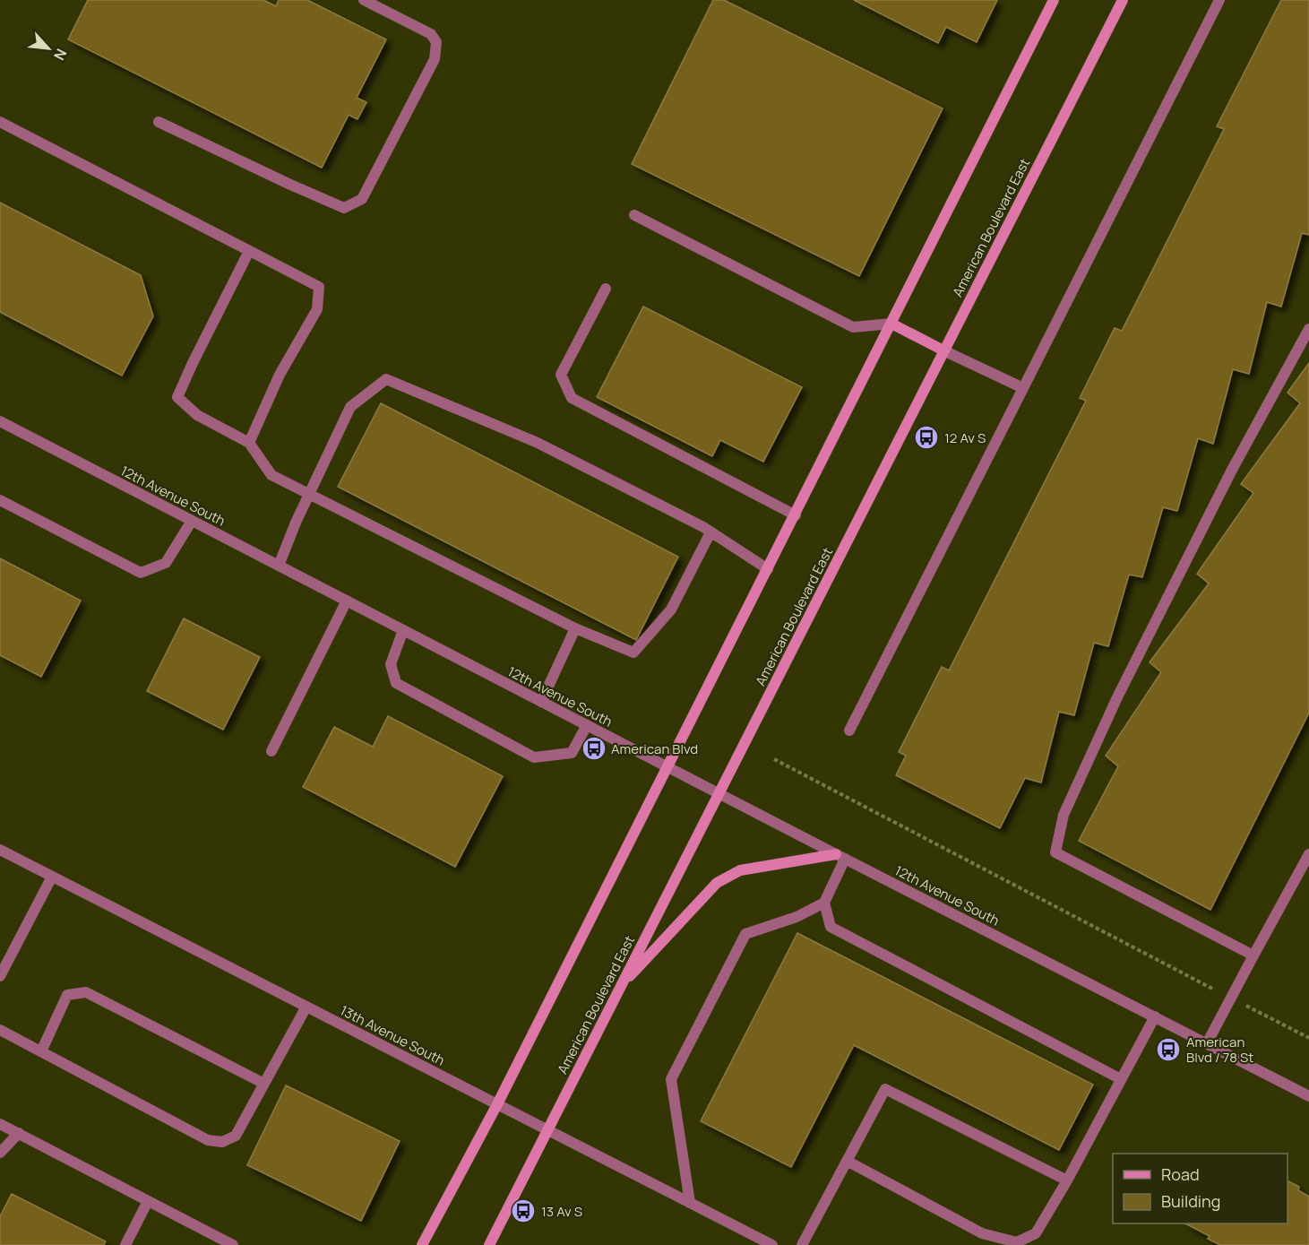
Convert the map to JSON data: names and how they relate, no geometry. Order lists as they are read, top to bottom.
{
  "streets": {
    "main road": ["American Boulevard East"],
    "street": ["12th Avenue South", "13th Avenue South"]
  },
  "crossings": [
    ["American Boulevard East", "12th Avenue South"],
    ["American Boulevard East", "13th Avenue South"]
  ],
  "places": {
    "bus stop": [
      "12 Av S",
      "American Blvd",
      "American Blvd / 78 St",
      "13 Av S"
    ]
  },
  "legend": ["Road", "Building"],
  "north": "bottom right"
}
